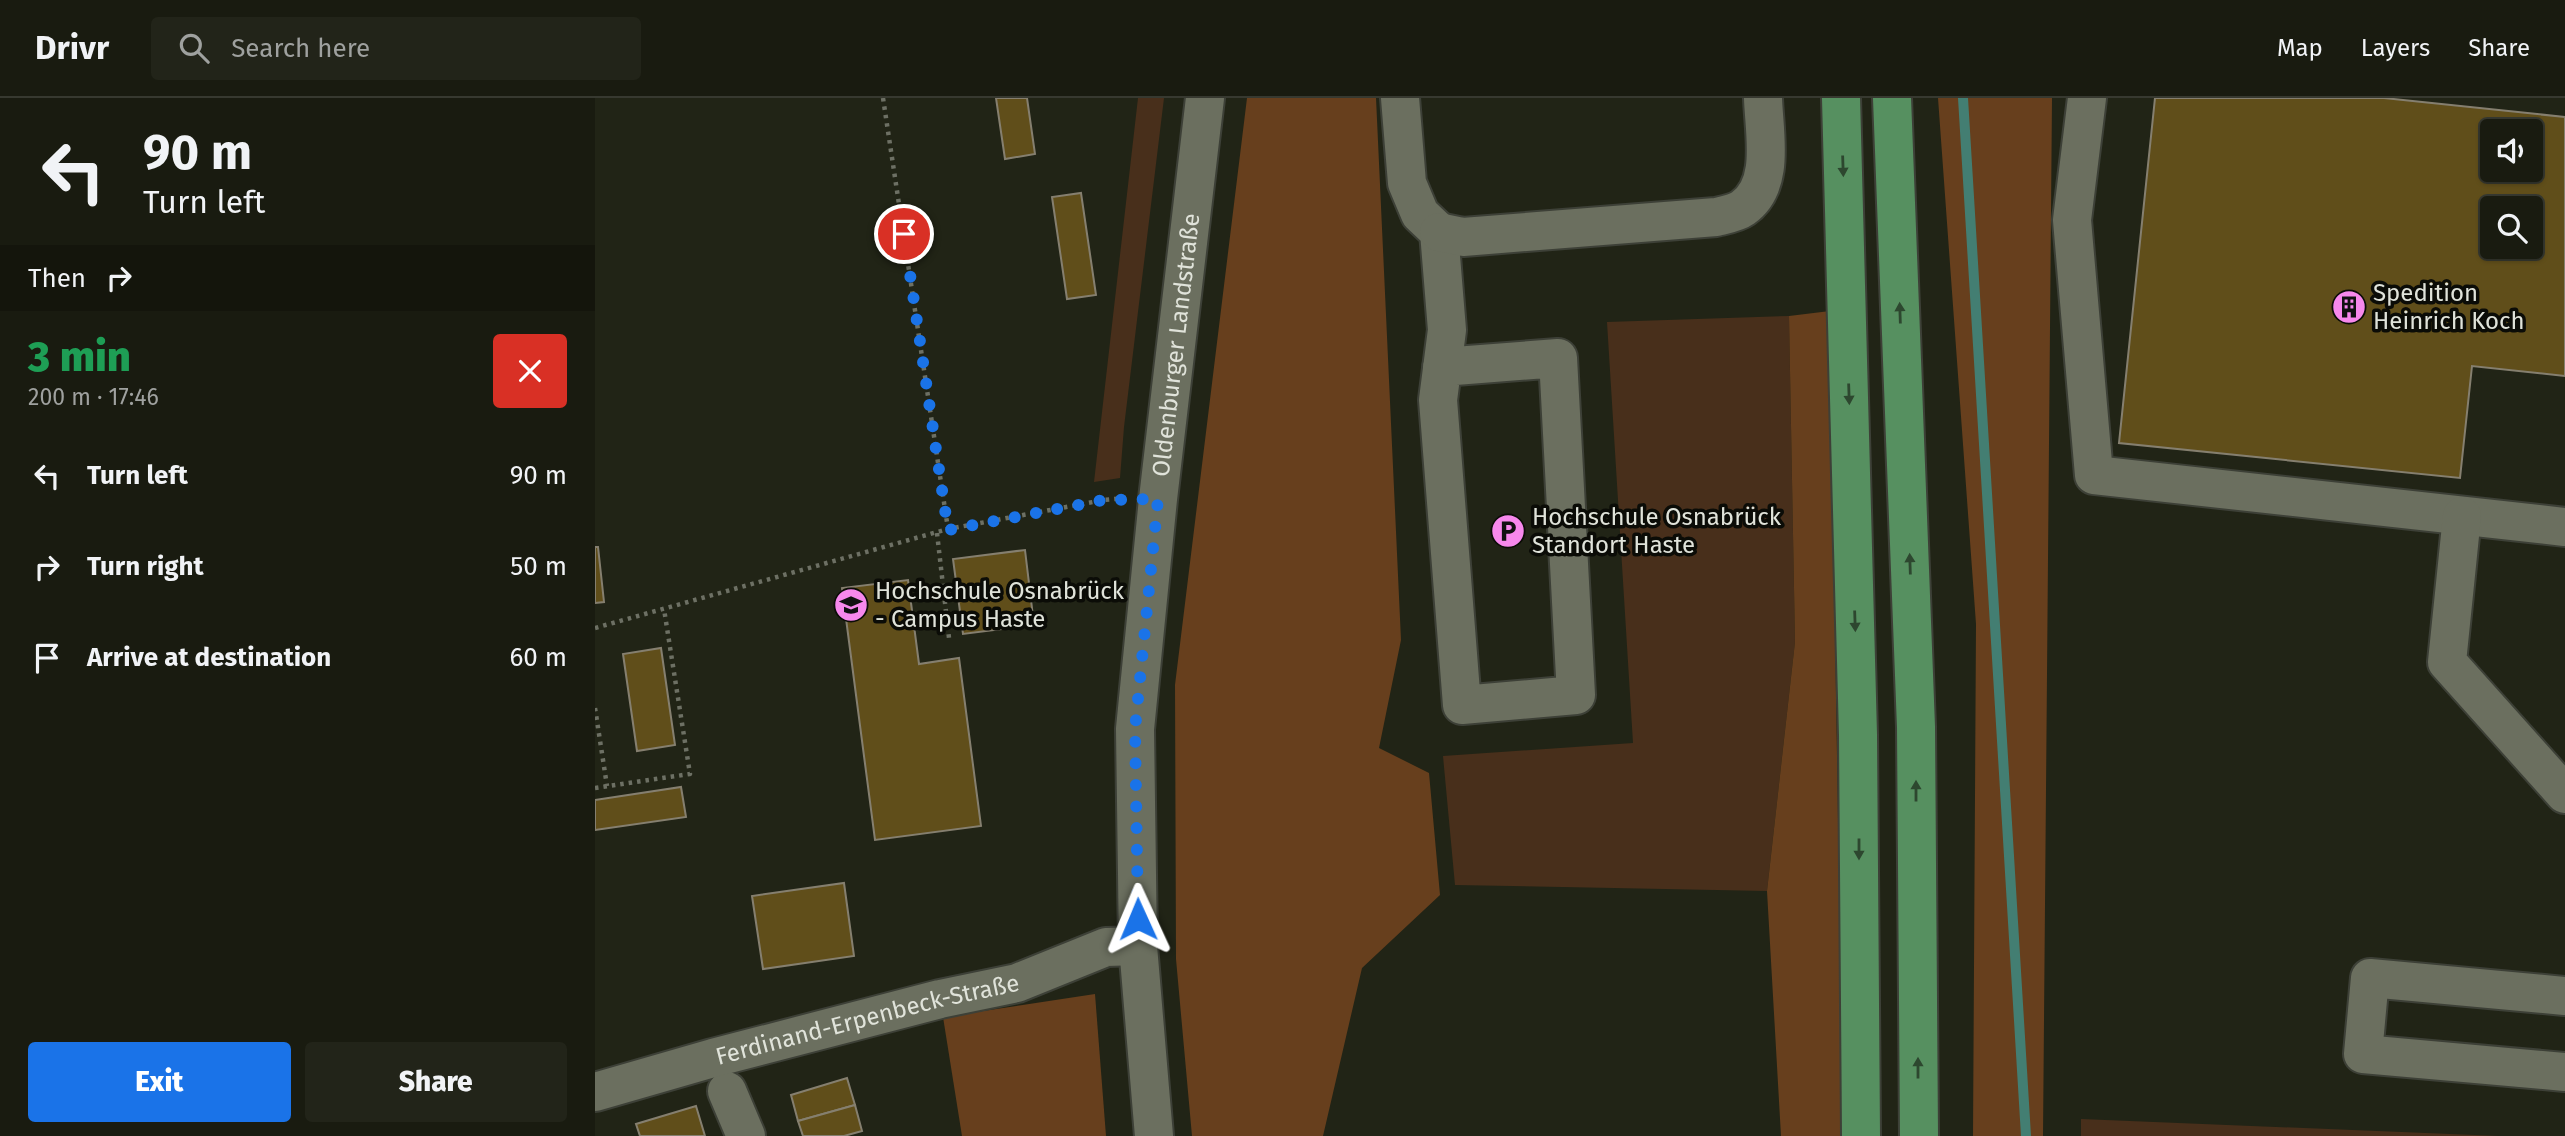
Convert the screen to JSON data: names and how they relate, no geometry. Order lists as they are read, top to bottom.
{
  "streets": {
    "street": ["Oldenburger Landstraße", "Ferdinand-Erpenbeck-Straße"]
  },
  "crossings": [
    ["Oldenburger Landstraße", "Ferdinand-Erpenbeck-Straße"]
  ],
  "places": {
    "building": ["Spedition Heinrich Koch"],
    "parking": ["Hochschule Osnabrück Standort Haste"],
    "school or university": ["Hochschule Osnabrück - Campus Haste"]
  },
  "page": {
    "header": "Drivr",
    "search": "Search here",
    "nav": ["Map", "Layers", "Share"],
    "turn": ["90 m", "Turn left"],
    "then": "Then",
    "heading": ["3 min", "200 m · 17:46"],
    "list": [
      {
        "name": "Turn left",
        "value": "90 m"
      },
      {
        "name": "Turn right",
        "value": "50 m"
      },
      {
        "name": "Arrive at destination",
        "value": "60 m"
      }
    ],
    "buttons": ["Exit", "Share"]
  }
}
